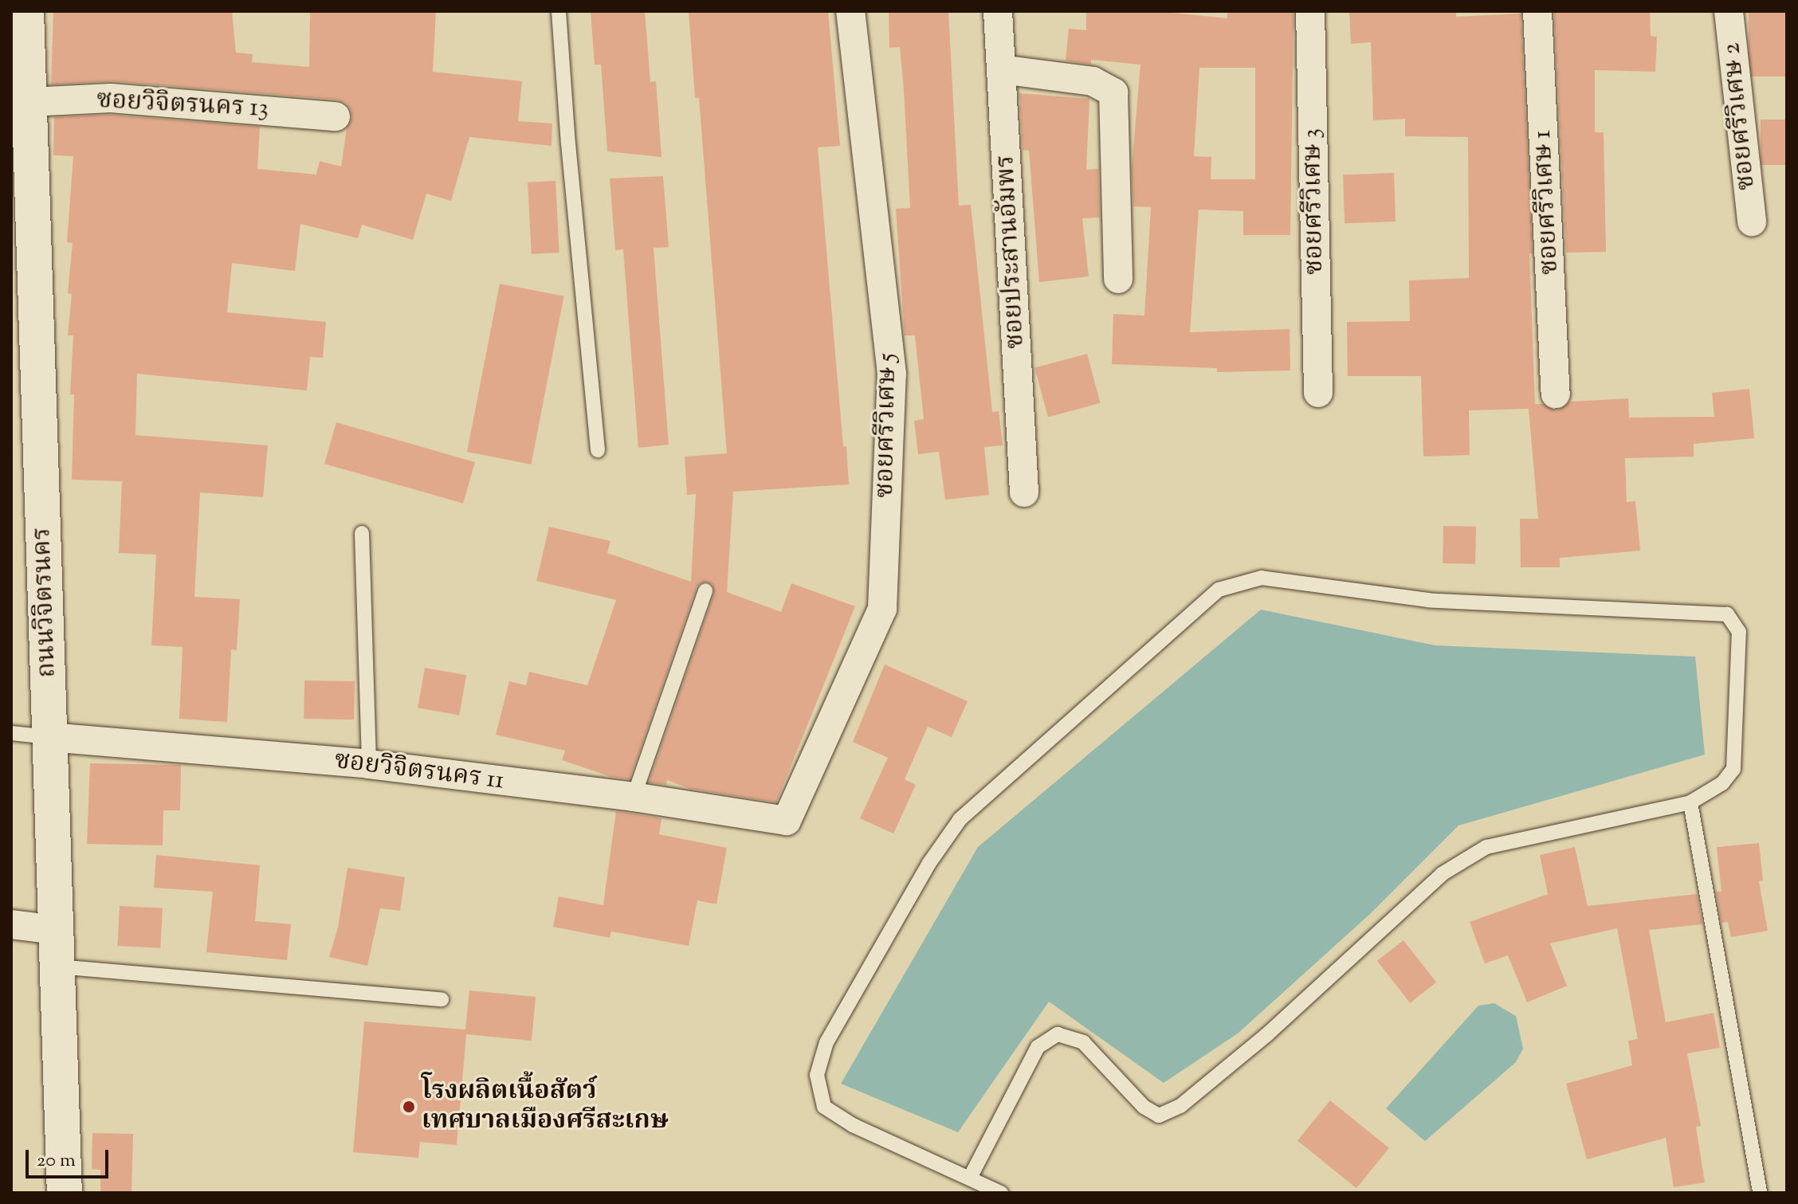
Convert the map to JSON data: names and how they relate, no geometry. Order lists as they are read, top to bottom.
{
  "streets": {
    "street": [
      "ซอยวิจิตรนคร 13",
      "ซอยศรีวิเศษ 2",
      "ซอยศรีวิเศษ 3",
      "ซอยศรีวิเศษ 1",
      "ซอยประสานอัมพร",
      "ซอยศรีวิเศษ 5",
      "ถนนวิจิตรนคร",
      "ซอยวิจิตรนคร 11"
    ]
  },
  "crossings": [
    ["ซอยวิจิตรนคร 13", "ถนนวิจิตรนคร"],
    ["ซอยศรีวิเศษ 5", "ซอยวิจิตรนคร 11"],
    ["ถนนวิจิตรนคร", "ซอยวิจิตรนคร 11"]
  ],
  "places": ["โรงผลิตเนื้อสัตว์ เทศบาลเมืองศรีสะเกษ"],
  "scale_bar": "20 m"
}
